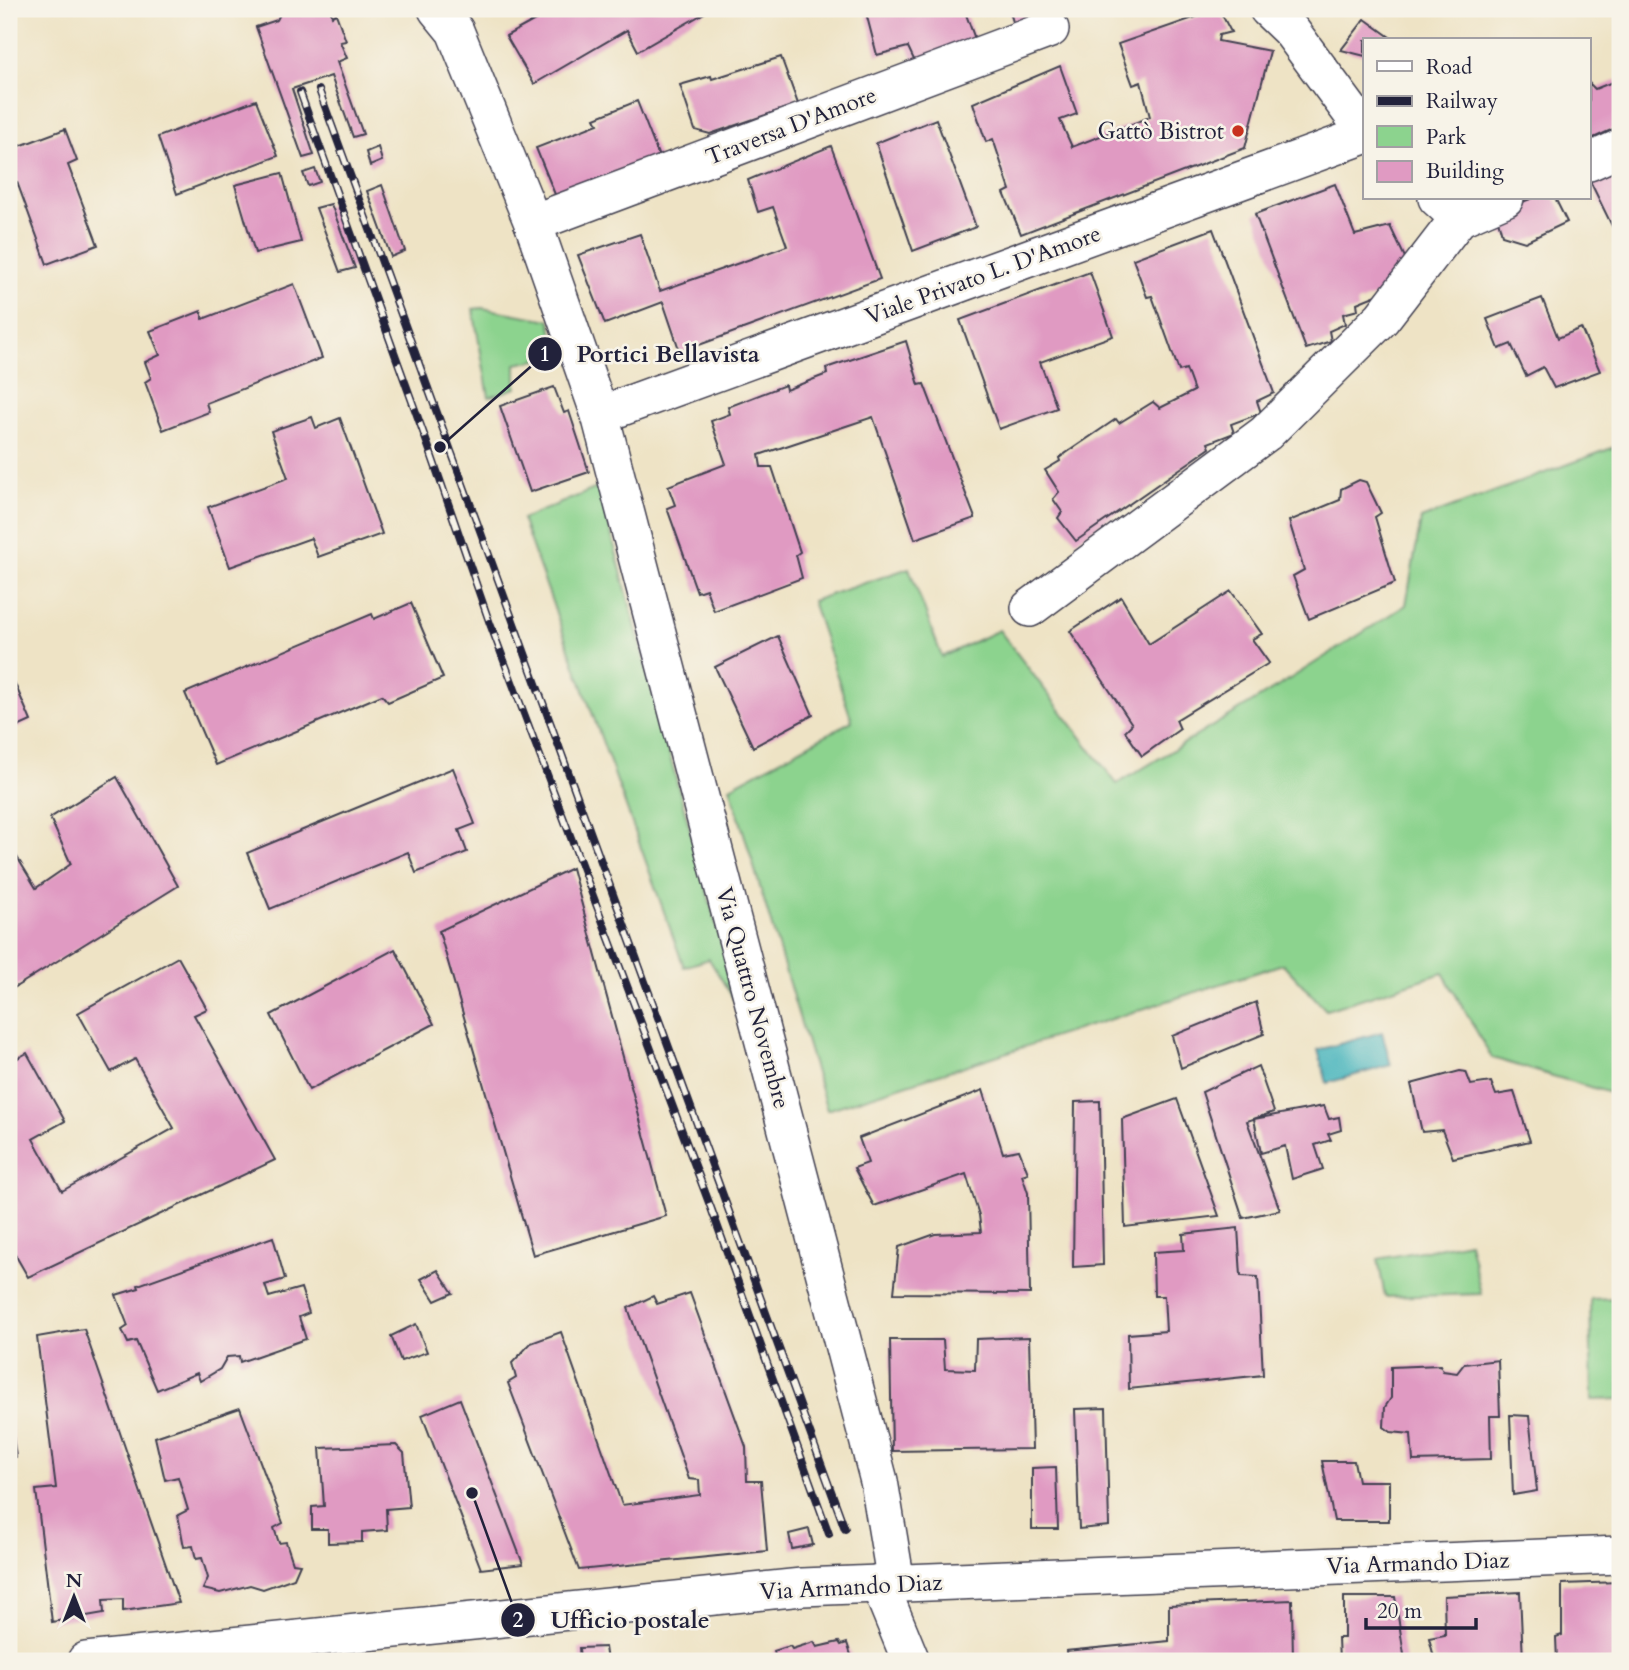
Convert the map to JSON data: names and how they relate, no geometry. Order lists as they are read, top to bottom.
{
  "streets": {
    "street": [
      "Traversa D'Amore",
      "Viale Privato L. D'Amore",
      "Via Quattro Novembre",
      "Via Armando Diaz"
    ]
  },
  "crossings": [
    ["Traversa D'Amore", "Via Quattro Novembre"],
    ["Viale Privato L. D'Amore", "Via Quattro Novembre"],
    ["Via Quattro Novembre", "Via Armando Diaz"]
  ],
  "places": ["Gattò Bistrot", "Portici Bellavista", "Ufficio postale"],
  "legend": [
    "Road",
    "Railway",
    "Park",
    "Building"
  ],
  "scale_bar": "20 m",
  "north": "top"
}
